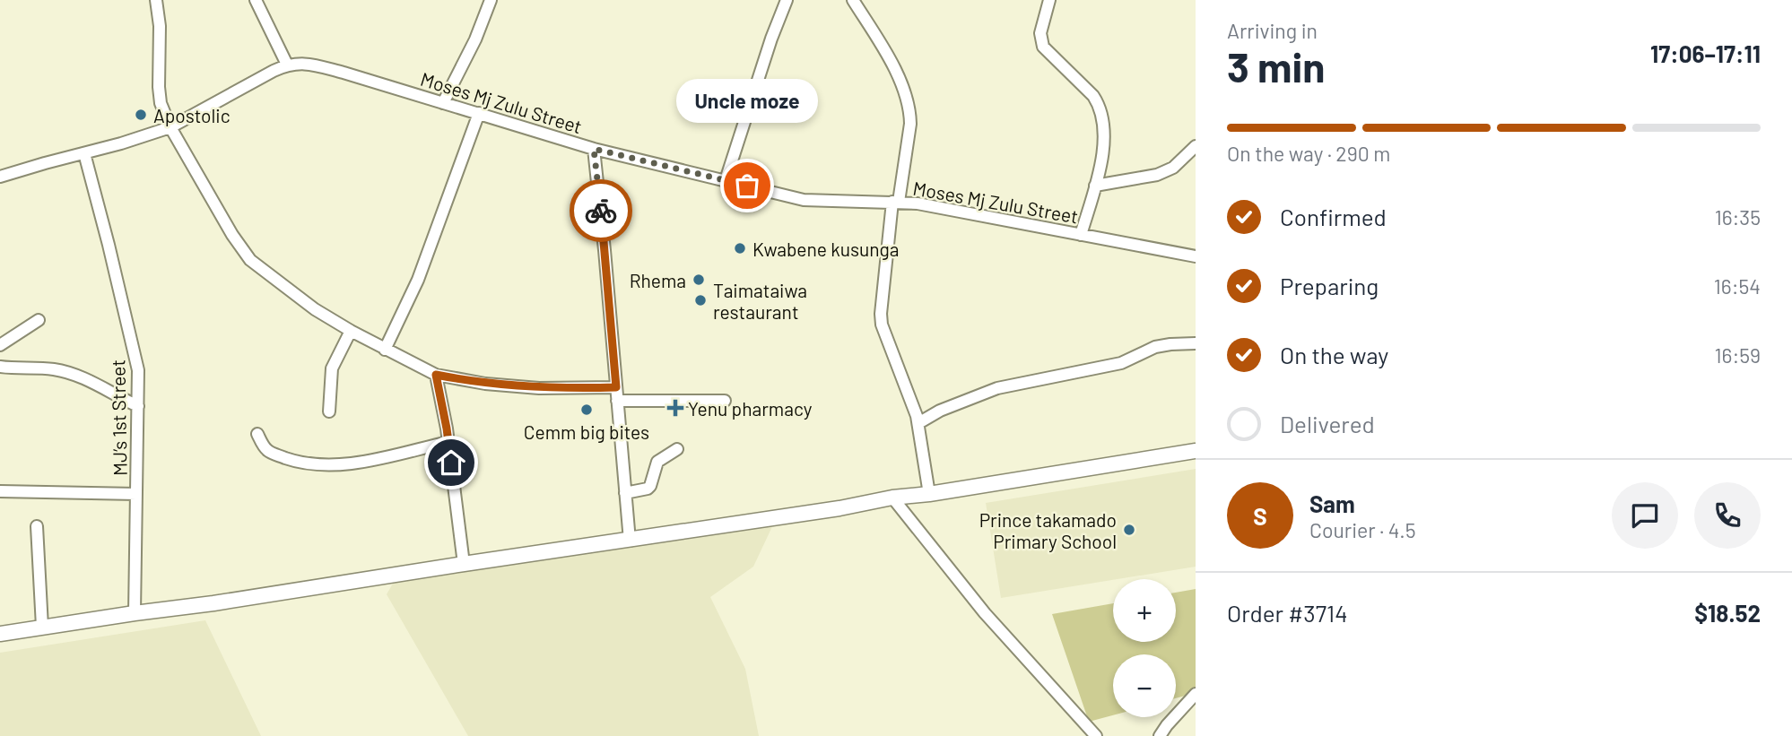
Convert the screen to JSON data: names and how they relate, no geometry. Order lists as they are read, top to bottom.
{
  "streets": {
    "street": ["Moses Mj Zulu Street", "MJ’s 1st Street"]
  },
  "crossings": [
    ["Moses Mj Zulu Street", "MJ’s 1st Street"]
  ],
  "places": {
    "other": [
      "Apostolic",
      "Uncle moze",
      "Kwabene kusunga",
      "Rhema",
      "Taimataiwa restaurant",
      "Cemm big bites",
      "Prince takamado Primary School"
    ],
    "health": ["Yenu pharmacy"]
  },
  "page": {
    "heading": ["3 min", "Arriving in", "17:06–17:11"],
    "panel": [
      "Sam",
      "Courier · 4.5",
      "Order #3714",
      "$18.52"
    ],
    "bubble": "Uncle moze",
    "bar": "On the way · 290 m",
    "list": [
      ["Confirmed", "16:35"],
      ["Preparing", "16:54"],
      ["On the way", "16:59"],
      "Delivered"
    ],
    "round": "S",
    "map_buttons": ["+", "−"]
  }
}
